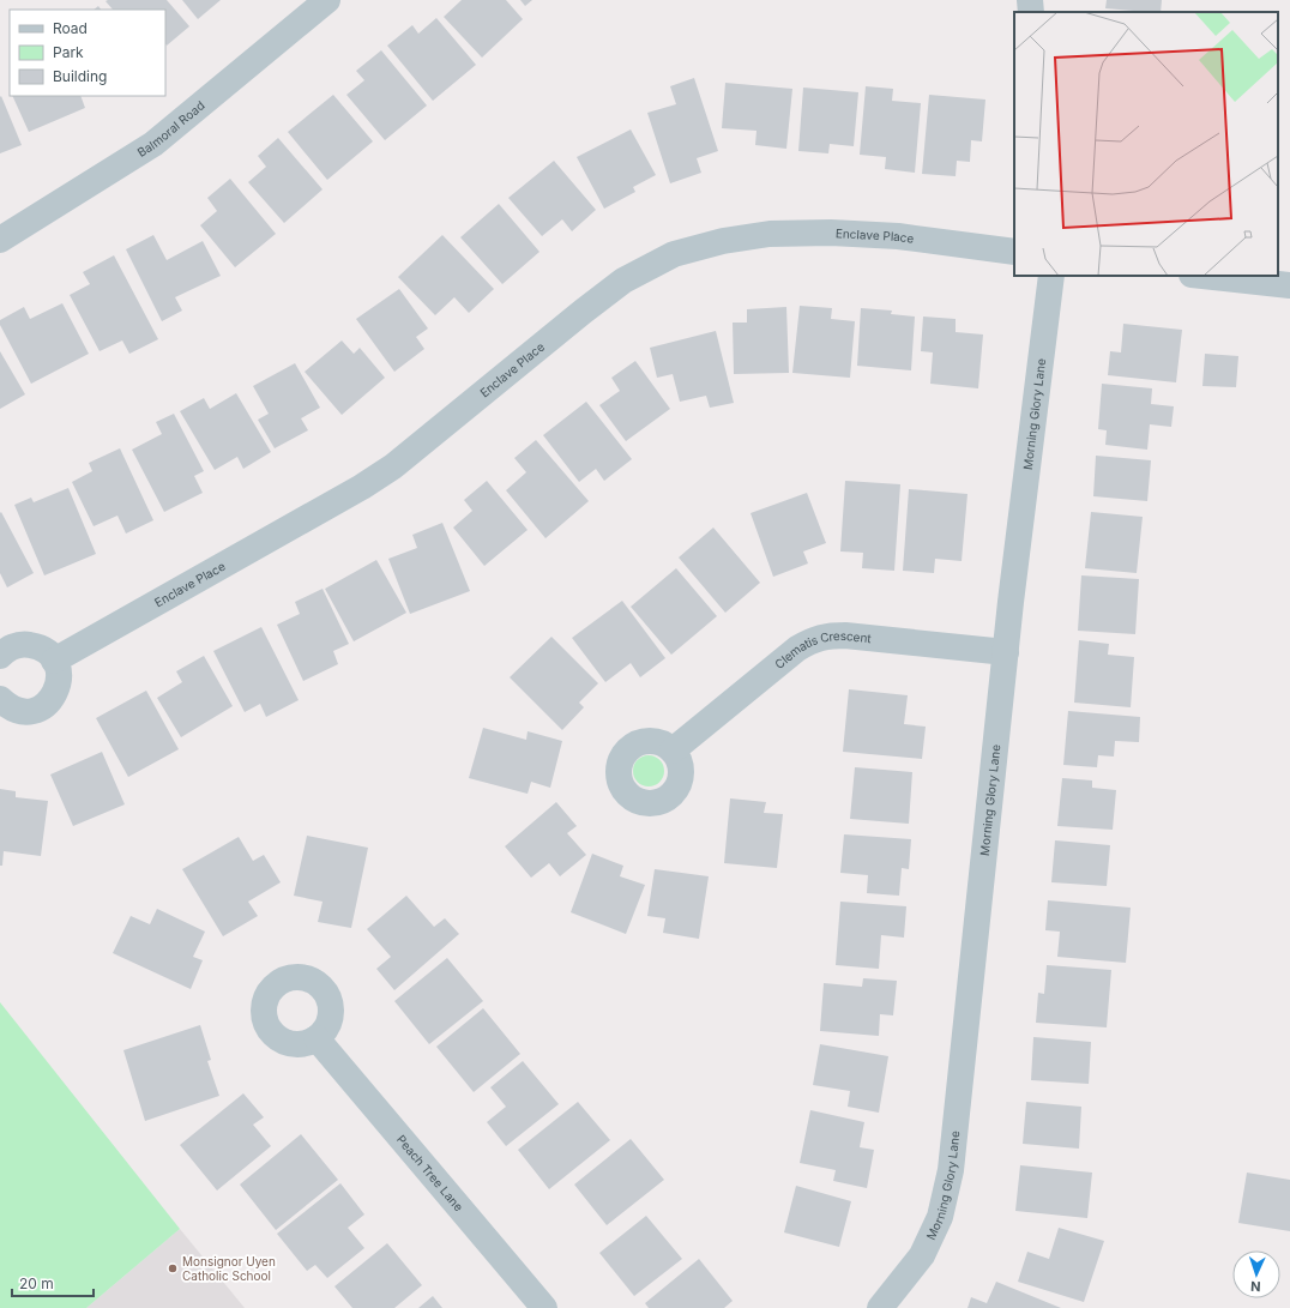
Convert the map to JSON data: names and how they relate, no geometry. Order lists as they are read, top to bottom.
{
  "streets": {
    "street": [
      "Balmoral Road",
      "Enclave Place",
      "Morning Glory Lane",
      "Clematis Crescent",
      "Peach Tree Lane"
    ]
  },
  "crossings": [
    ["Morning Glory Lane", "Clematis Crescent"]
  ],
  "places": ["Monsignor Uyen Catholic School"],
  "legend": ["Road", "Park", "Building"],
  "scale_bar": "20 m",
  "north": "bottom"
}
